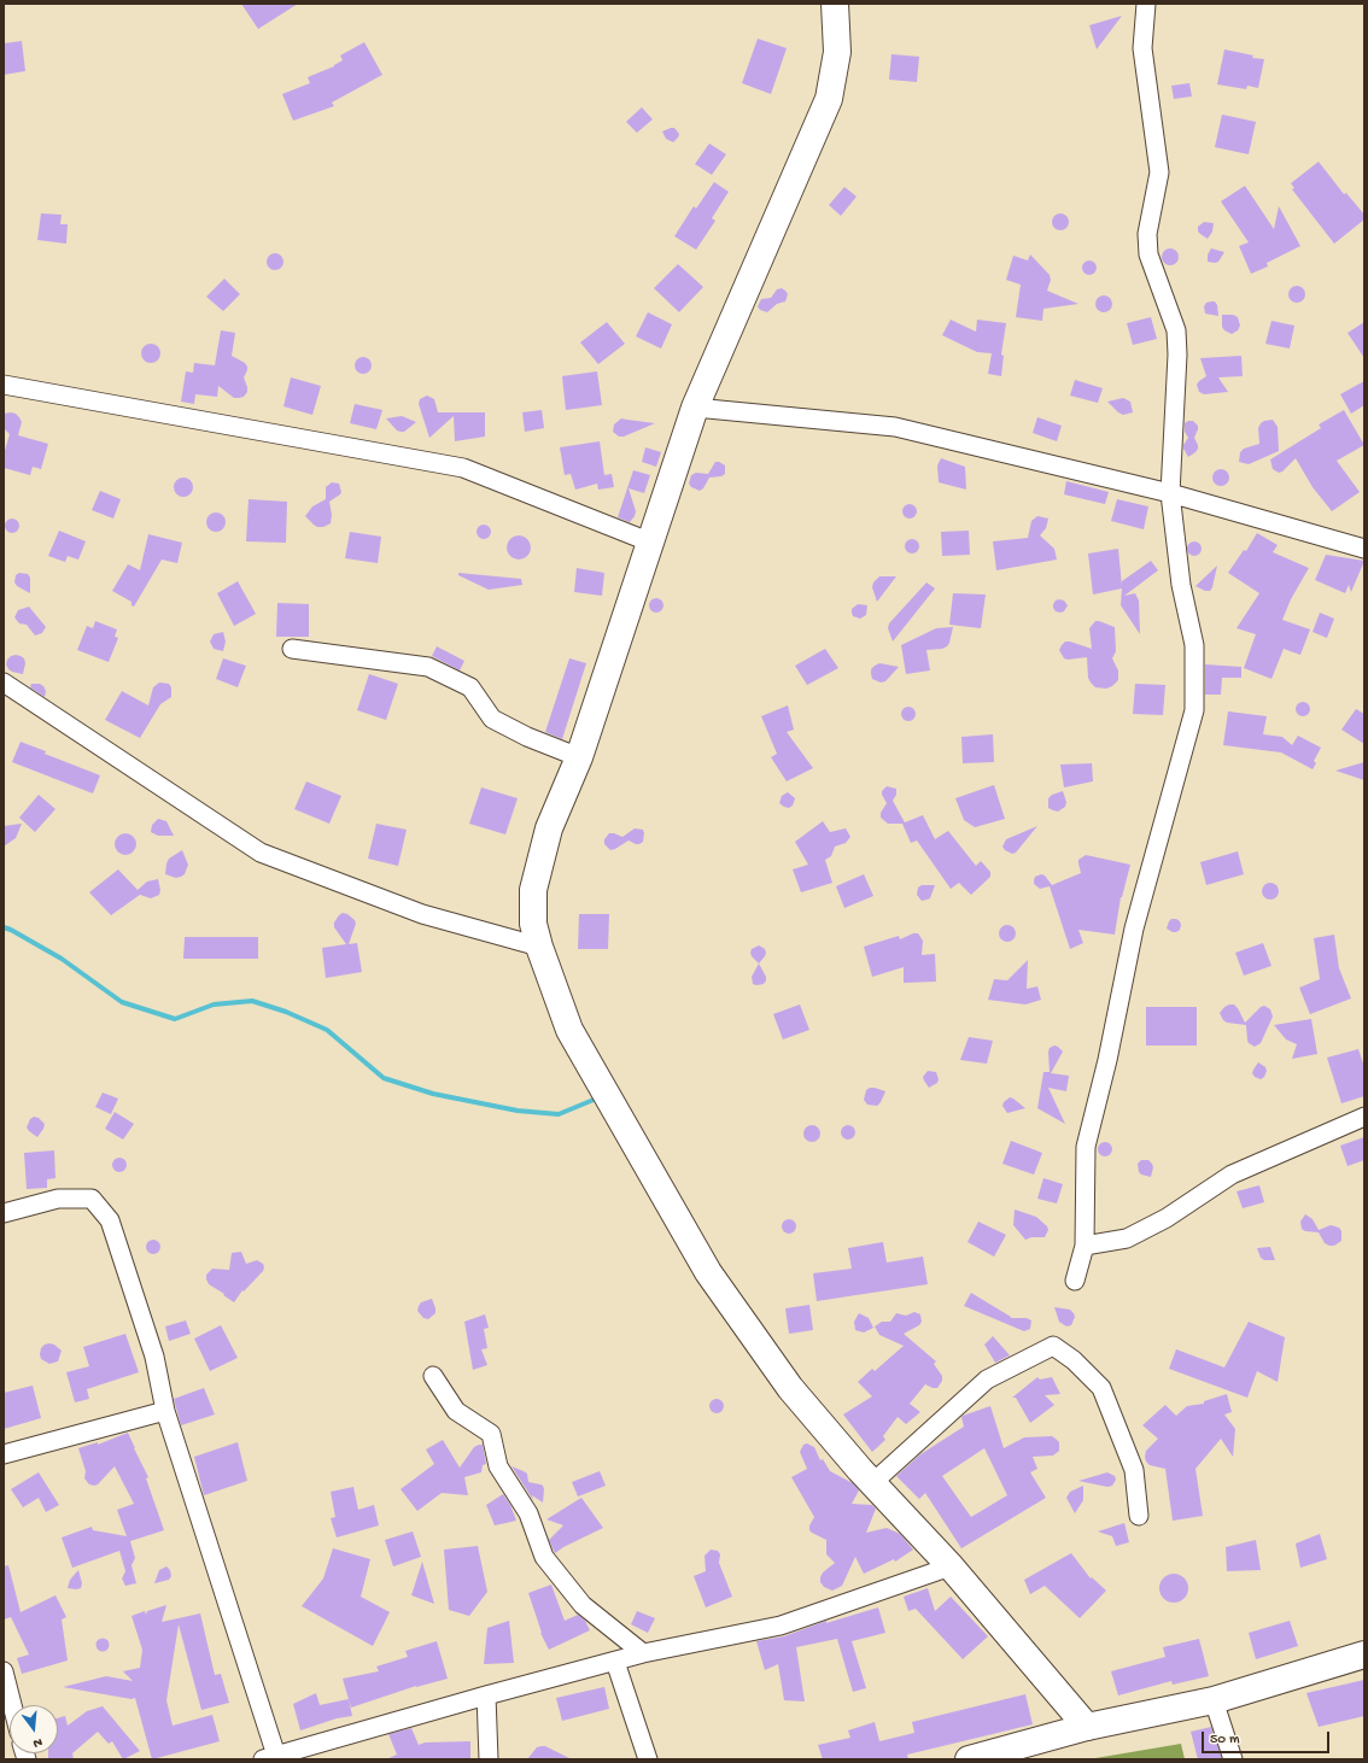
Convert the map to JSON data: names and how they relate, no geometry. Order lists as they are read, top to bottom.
{
  "scale_bar": "50 m",
  "north": "bottom"
}
